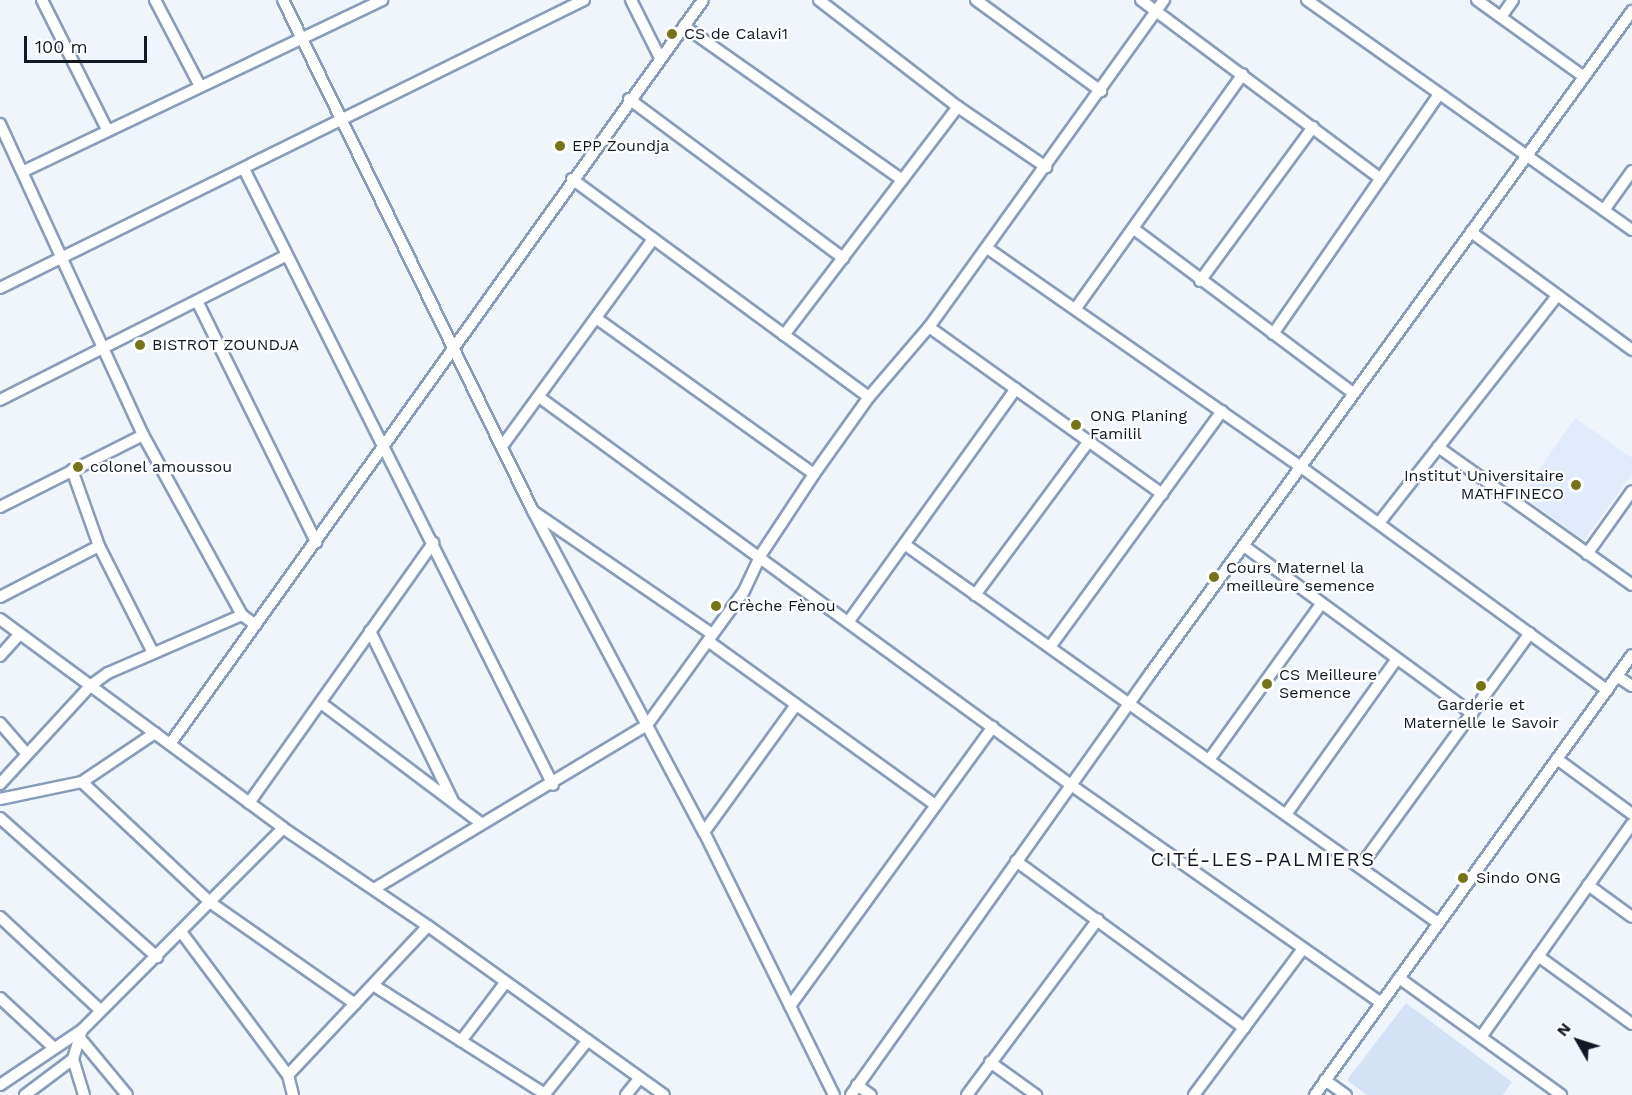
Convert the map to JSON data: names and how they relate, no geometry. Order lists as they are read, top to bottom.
{
  "districts": ["CITÉ-LES-PALMIERS"],
  "places": [
    "CS de Calavi1",
    "EPP Zoundja",
    "BISTROT ZOUNDJA",
    "ONG Planing Familil",
    "colonel amoussou",
    "Institut Universitaire MATHFINECO",
    "Cours Maternel la meilleure semence",
    "Crèche Fènou",
    "CS Meilleure Semence",
    "Garderie et Maternelle le Savoir",
    "Sindo ONG"
  ],
  "scale_bar": "100 m",
  "north": "top left"
}
